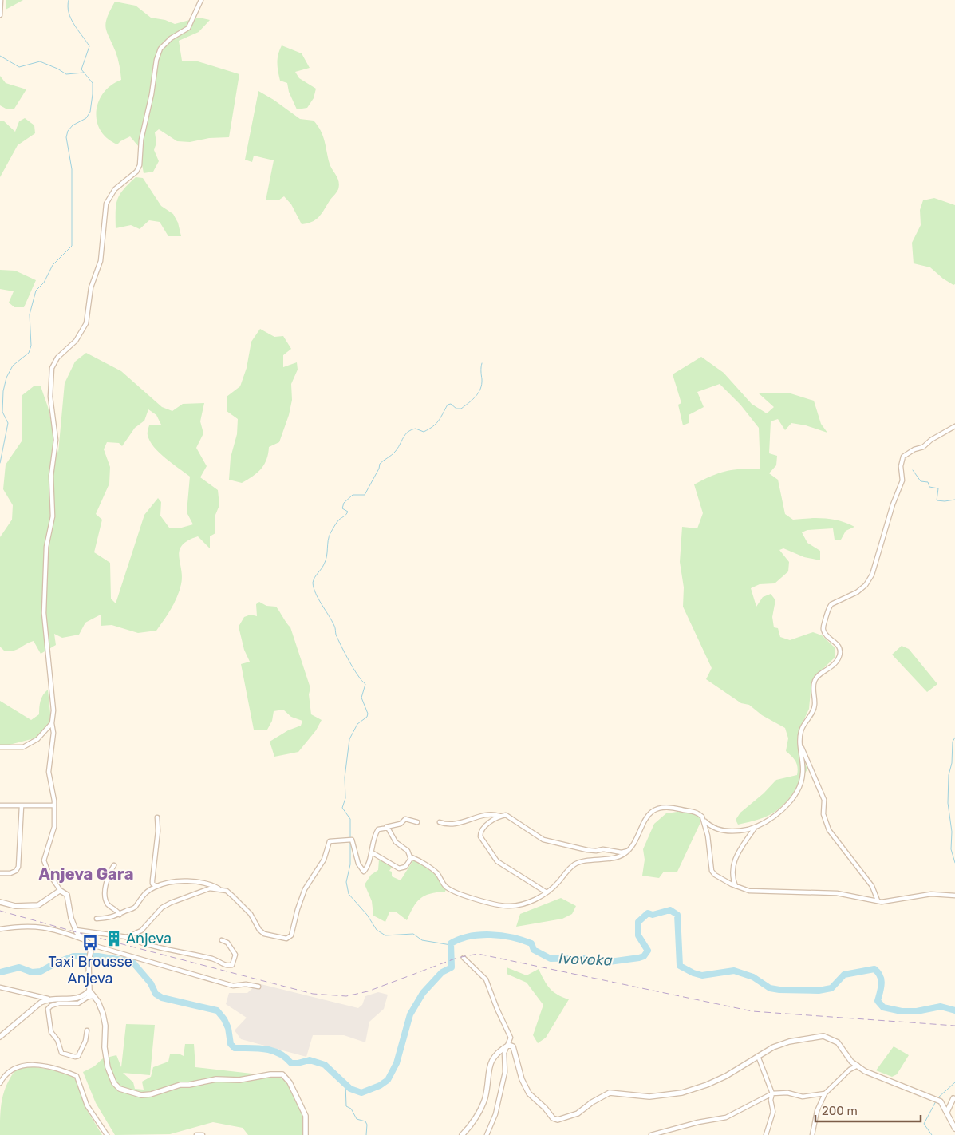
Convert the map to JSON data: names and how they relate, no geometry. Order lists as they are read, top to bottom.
{
  "districts": ["Anjeva Gara"],
  "water": ["Ivovoka"],
  "places": {
    "building": ["Anjeva"],
    "bus stop": ["Taxi Brousse Anjeva"]
  },
  "scale_bar": "200 m"
}
